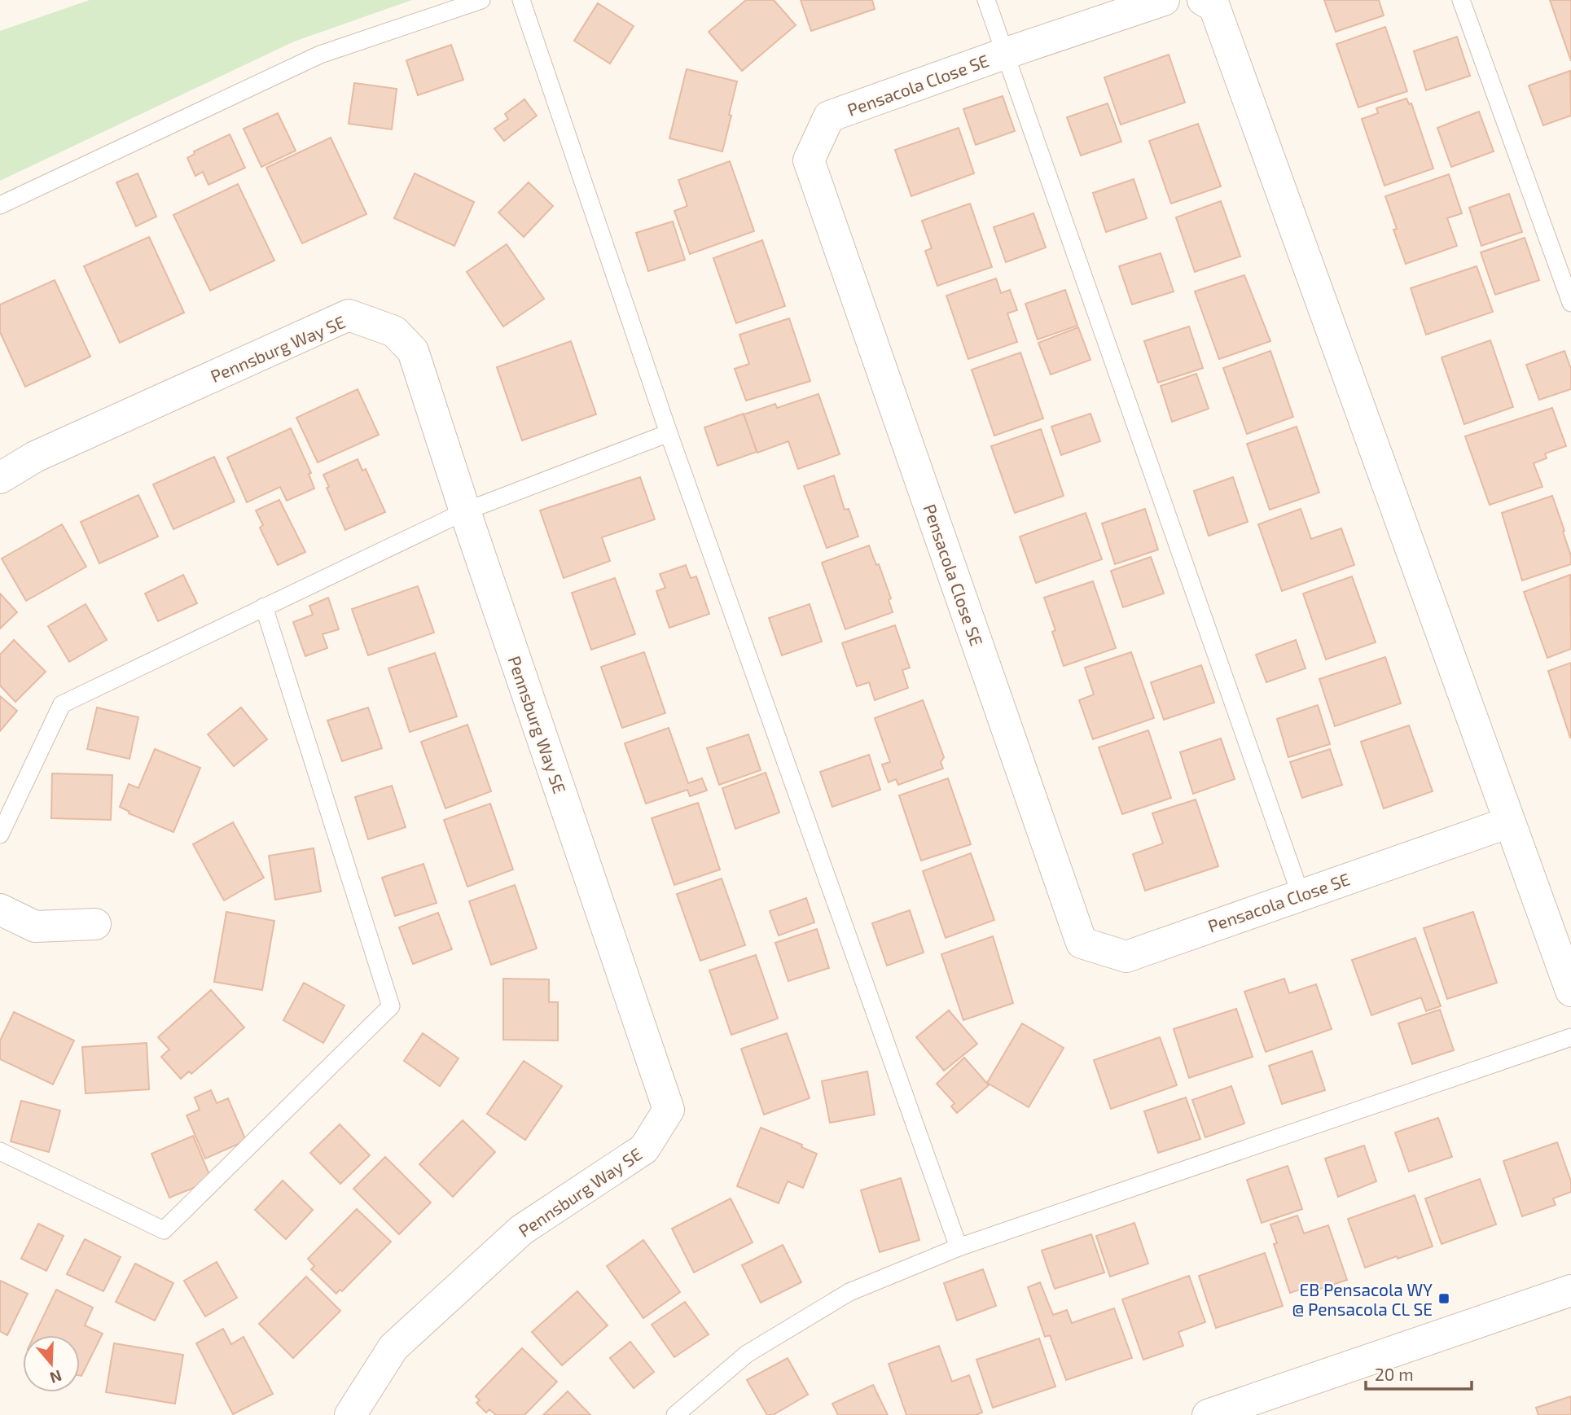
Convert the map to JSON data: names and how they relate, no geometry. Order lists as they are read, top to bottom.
{
  "streets": {
    "street": ["Pensacola Close SE", "Pennsburg Way SE"]
  },
  "places": {
    "transit": ["EB Pensacola WY @ Pensacola CL SE"]
  },
  "scale_bar": "20 m",
  "north": "bottom"
}
